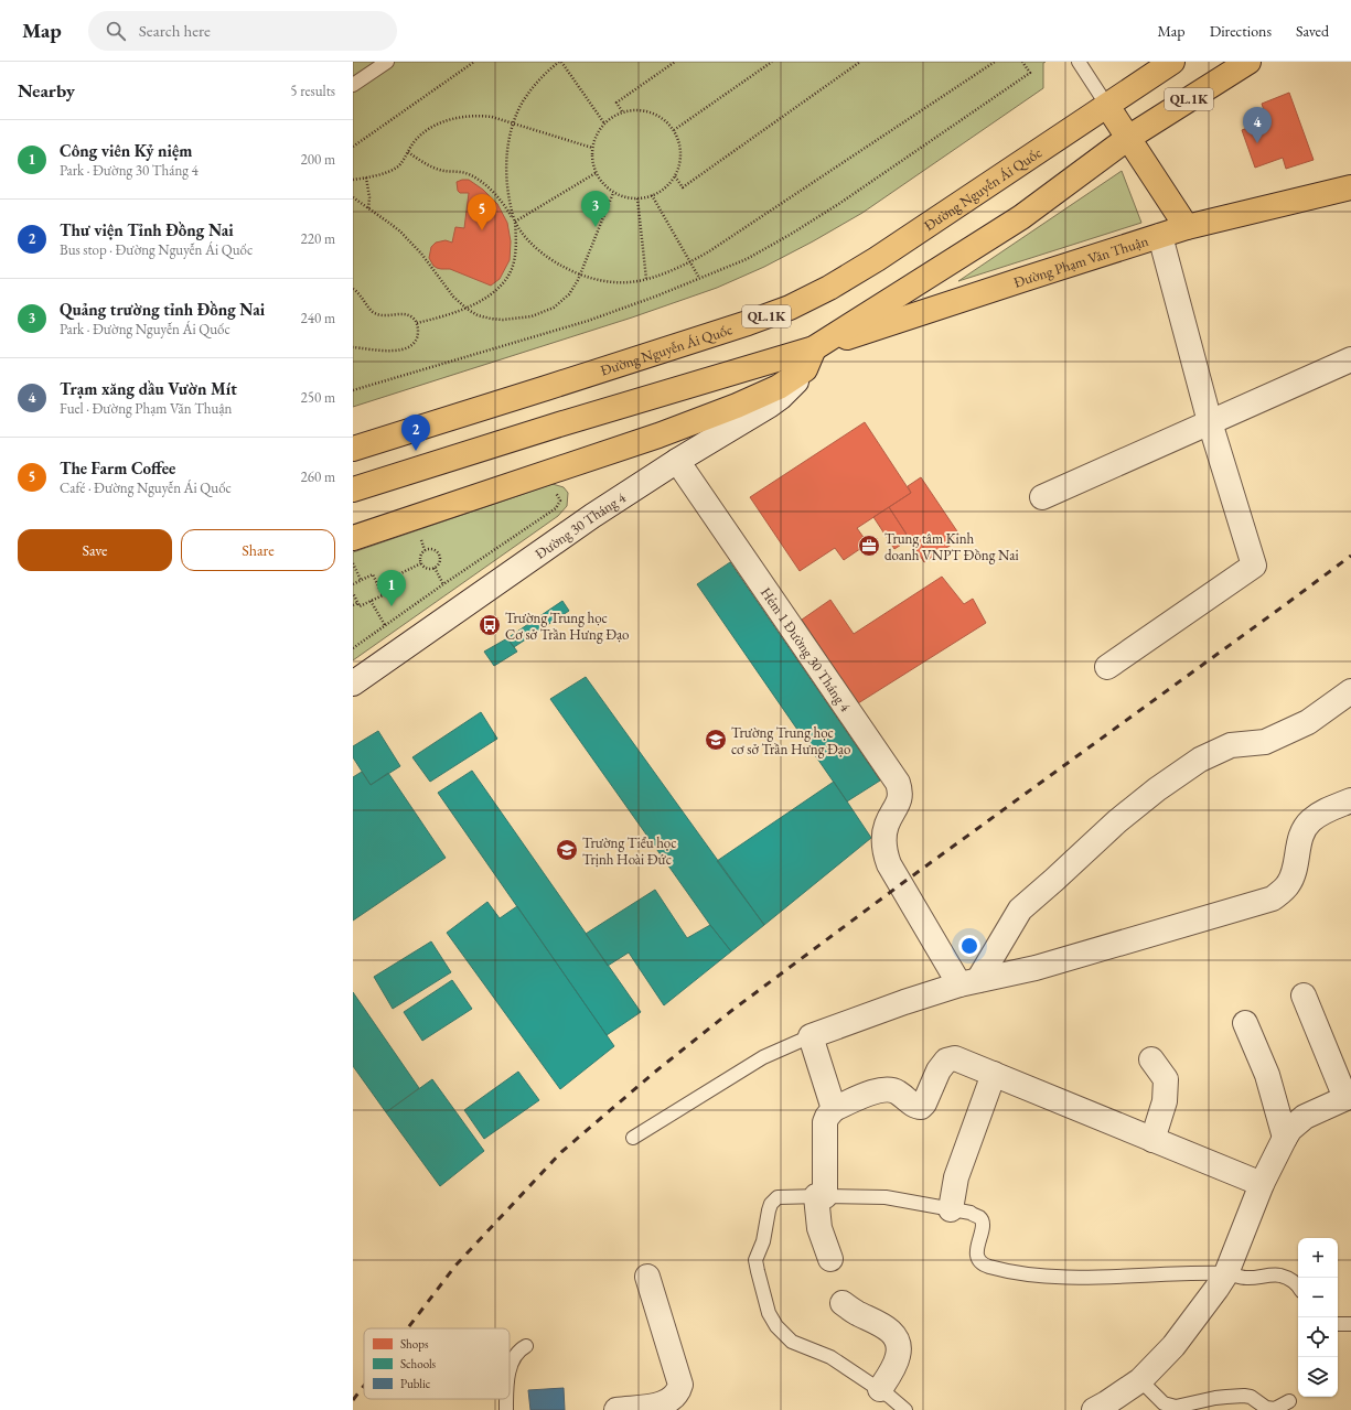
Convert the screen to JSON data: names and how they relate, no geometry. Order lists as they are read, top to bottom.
{
  "streets": {
    "main road": ["QL.1K", "Đường Nguyễn Ái Quốc", "Đường Phạm Văn Thuận"],
    "street": ["Đường 30 Tháng 4", "Hẻm 1 Đường 30 Tháng 4"]
  },
  "crossings": [
    ["Đường Nguyễn Ái Quốc", "Đường Phạm Văn Thuận"],
    ["Đường Nguyễn Ái Quốc", "Đường 30 Tháng 4"],
    ["Đường Nguyễn Ái Quốc", "Hẻm 1 Đường 30 Tháng 4"],
    ["Đường Phạm Văn Thuận", "Đường 30 Tháng 4"],
    ["Đường 30 Tháng 4", "Hẻm 1 Đường 30 Tháng 4"]
  ],
  "places": {
    "office": ["Trung tâm Kinh doanh VNPT Đồng Nai"],
    "bus stop": ["Trường Trung học Cơ sở Trần Hưng Đạo"],
    "school or university": ["Trường Trung học cơ sở Trần Hưng Đạo", "Trường Tiểu học Trịnh Hoài Đức"]
  },
  "legend": ["Shops", "Schools", "Public"],
  "page": {
    "header": "Map",
    "search": "Search here",
    "nav": ["Map", "Directions", "Saved"],
    "heading": ["Nearby", "5 results"],
    "pins": [
      "4",
      "3",
      "5",
      "2",
      "1"
    ],
    "list": [
      {
        "mark": "1",
        "name": "Công viên Kỷ niệm",
        "note": "Park · Đường 30 Tháng 4",
        "value": "200 m"
      },
      {
        "mark": "2",
        "name": "Thư viện Tỉnh Đồng Nai",
        "note": "Bus stop · Đường Nguyễn Ái Quốc",
        "value": "220 m"
      },
      {
        "mark": "3",
        "name": "Quảng trường tỉnh Đồng Nai",
        "note": "Park · Đường Nguyễn Ái Quốc",
        "value": "240 m"
      },
      {
        "mark": "4",
        "name": "Trạm xăng dầu Vườn Mít",
        "note": "Fuel · Đường Phạm Văn Thuận",
        "value": "250 m"
      },
      {
        "mark": "5",
        "name": "The Farm Coffee",
        "note": "Café · Đường Nguyễn Ái Quốc",
        "value": "260 m"
      }
    ],
    "buttons": ["Save", "Share"],
    "map_buttons": ["+", "−"]
  }
}
